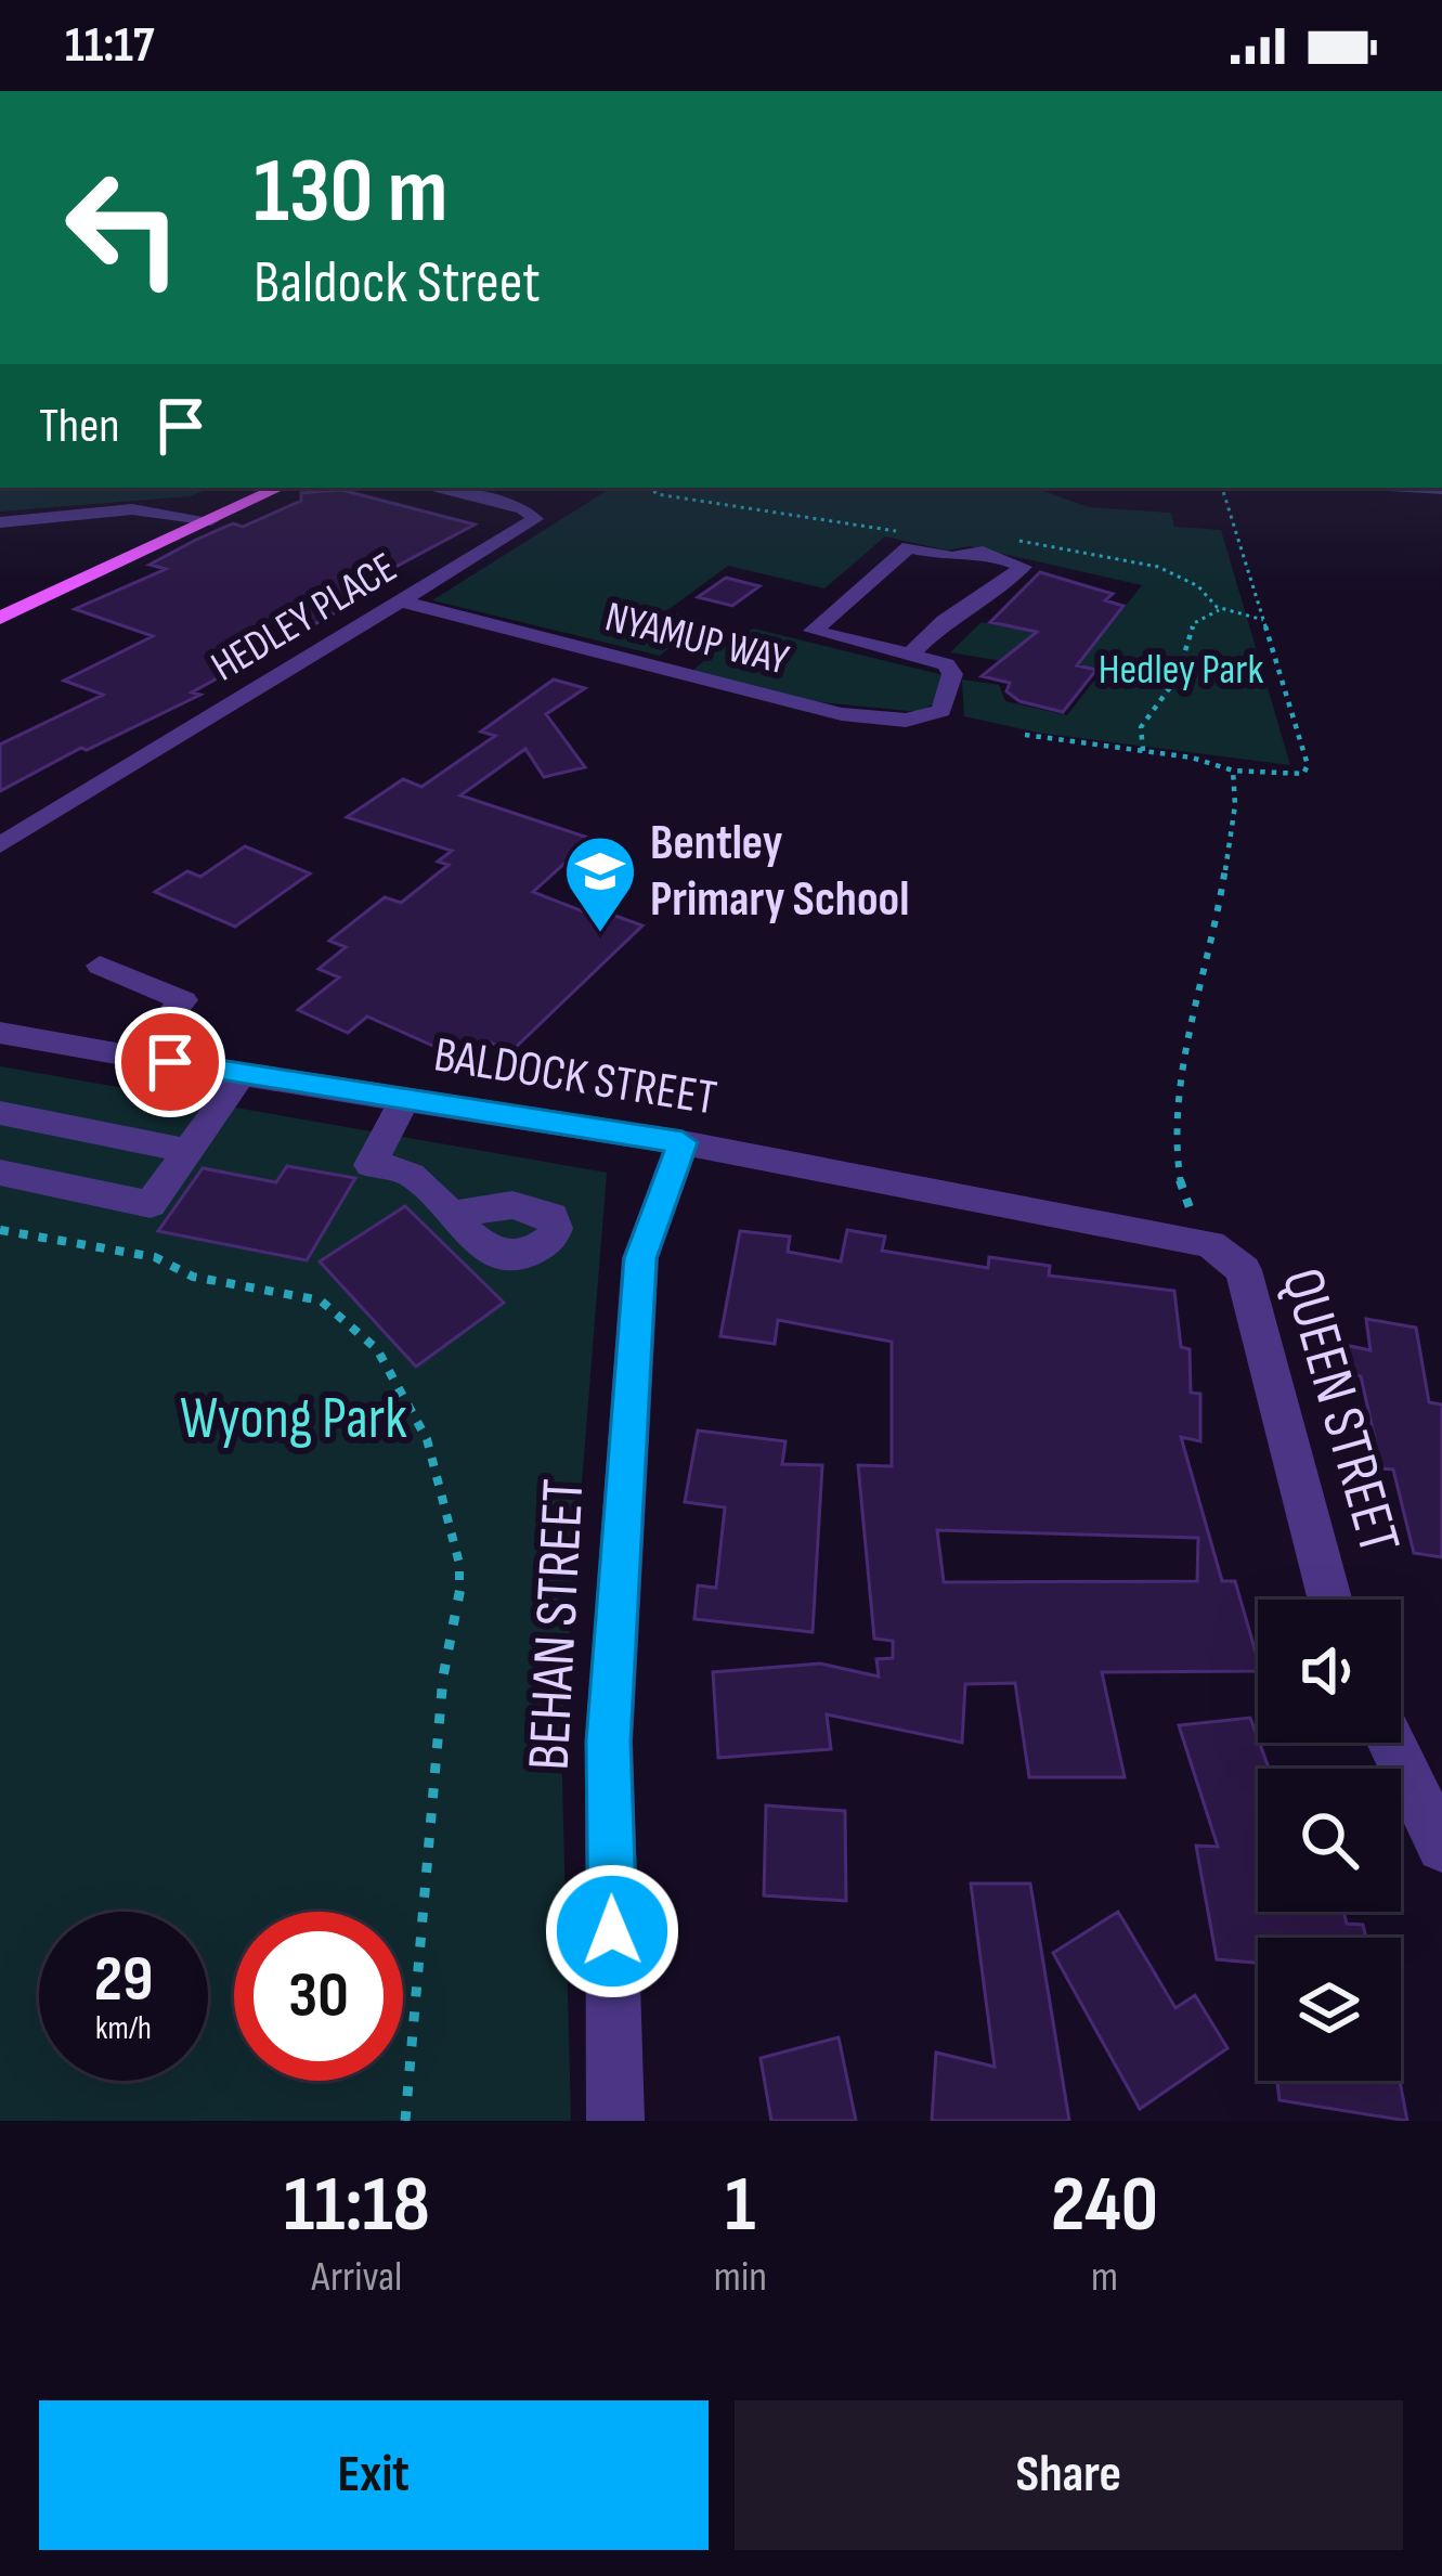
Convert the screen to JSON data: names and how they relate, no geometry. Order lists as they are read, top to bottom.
{
  "streets": {
    "street": [
      "HEDLEY PLACE",
      "NYAMUP WAY",
      "BALDOCK STREET",
      "QUEEN STREET",
      "BEHAN STREET"
    ]
  },
  "crossings": [
    ["HEDLEY PLACE", "NYAMUP WAY"],
    ["BALDOCK STREET", "QUEEN STREET"],
    ["BALDOCK STREET", "BEHAN STREET"]
  ],
  "parks": ["Hedley Park", "Wyong Park"],
  "places": {
    "school or university": ["Bentley Primary School"]
  },
  "page": {
    "status": "11:17",
    "turn": ["130 m", "Baldock Street"],
    "then": "Then",
    "speed": "29 km/h",
    "limit": "30",
    "eta": [
      "11:18",
      "Arrival",
      "1",
      "min",
      "240",
      "m"
    ],
    "buttons": ["Exit", "Share"]
  }
}
